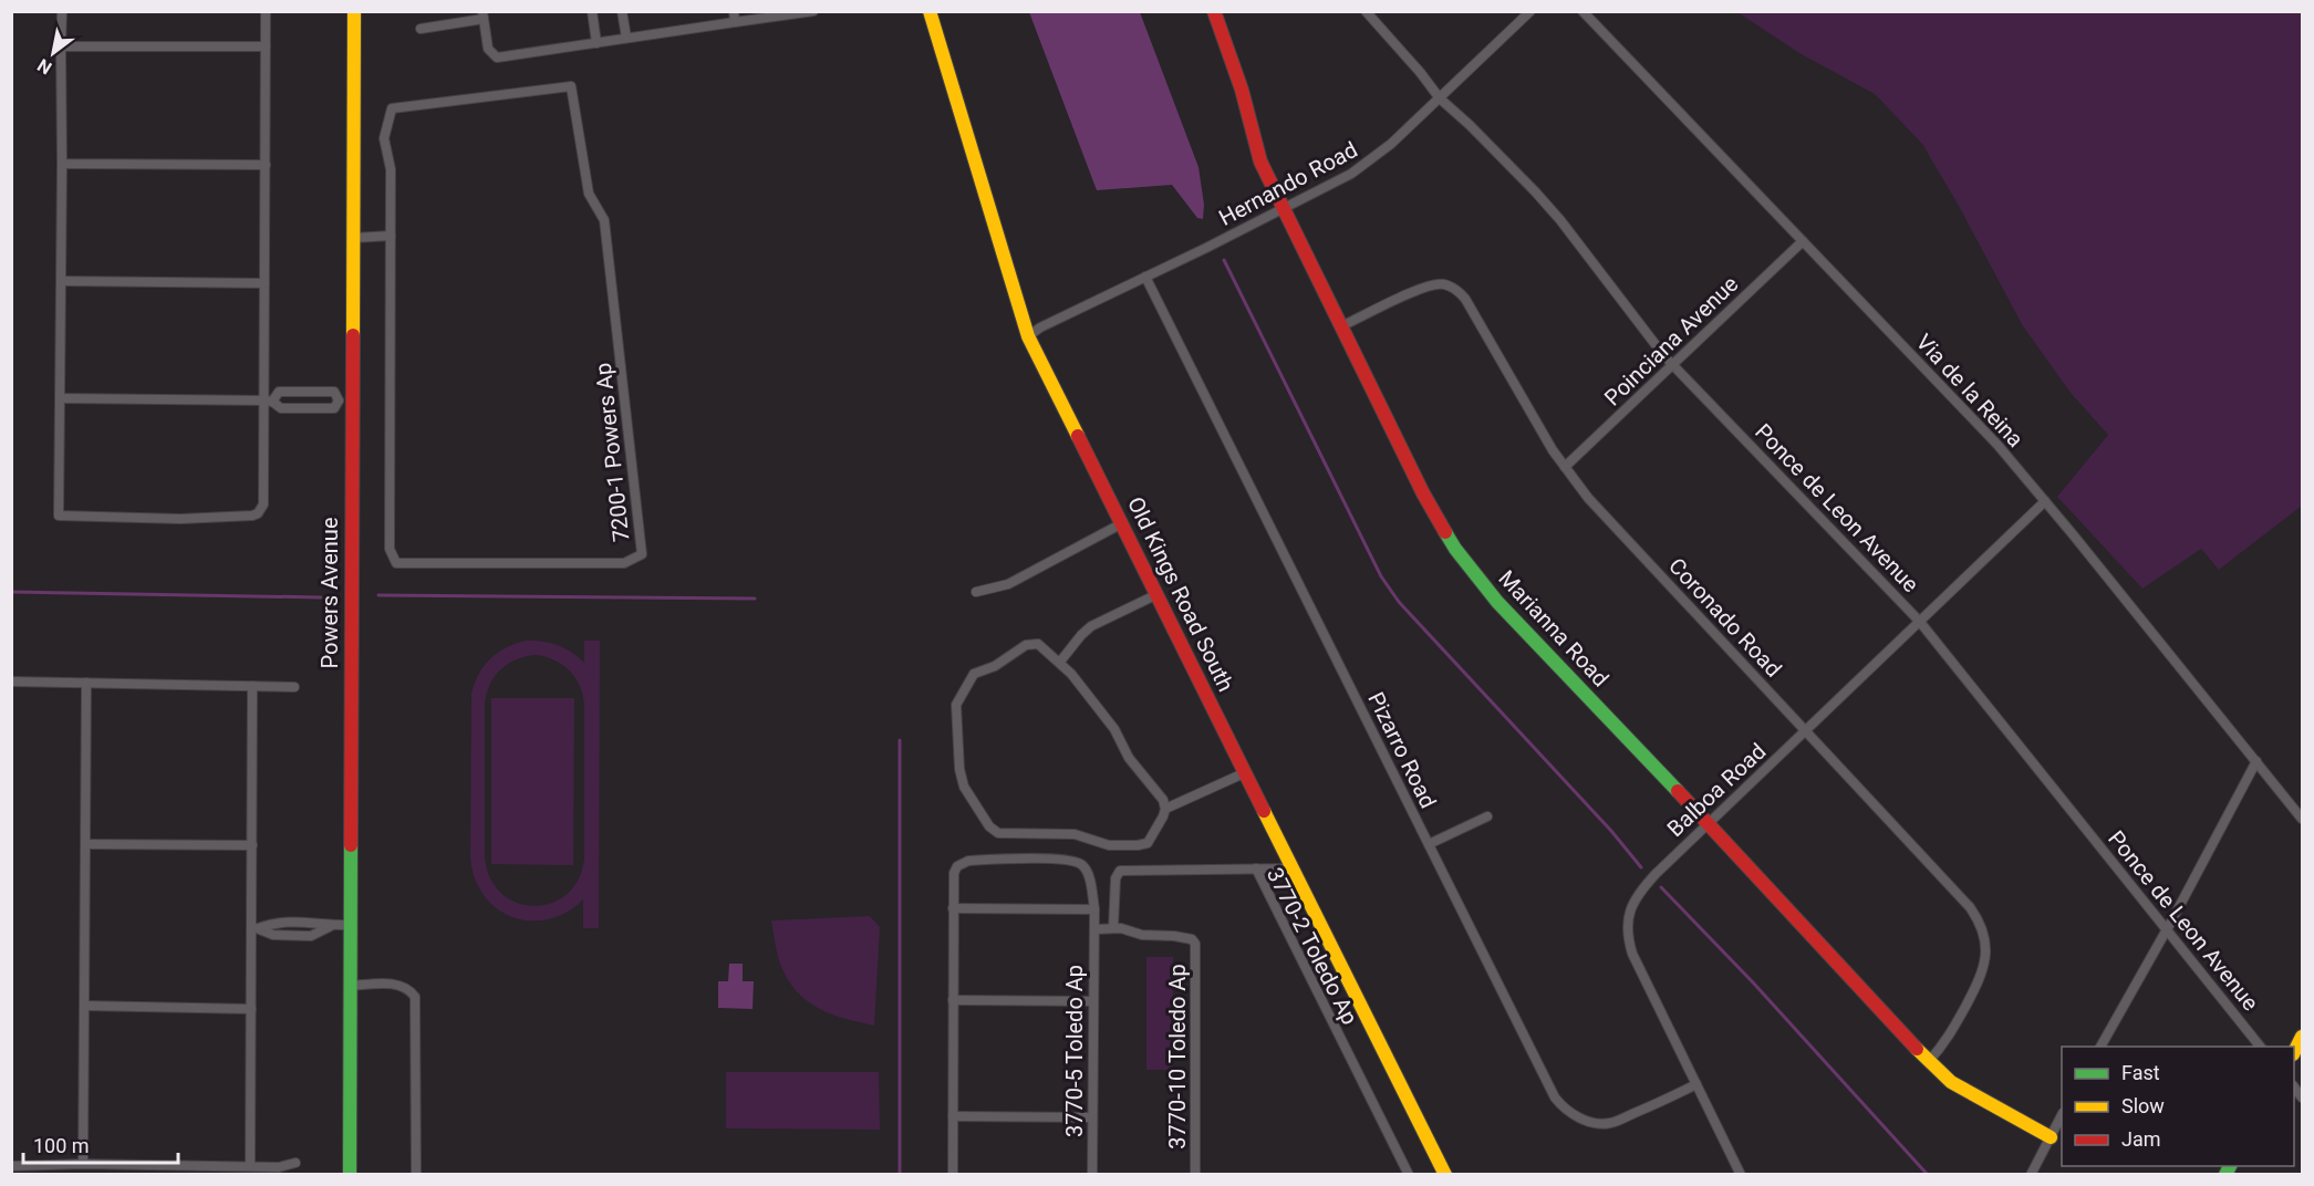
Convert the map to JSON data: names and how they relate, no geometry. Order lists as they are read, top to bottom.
{
  "streets": {
    "street": [
      "Hernando Road",
      "Poinciana Avenue",
      "Via de la Reina",
      "7200-1 Powers Ap",
      "Ponce de Leon Avenue",
      "Powers Avenue",
      "Old Kings Road South",
      "Coronado Road",
      "Marianna Road",
      "Pizarro Road",
      "Balboa Road",
      "3770-2 Toledo Ap",
      "3770-5 Toledo Ap",
      "3770-10 Toledo Ap"
    ]
  },
  "crossings": [
    ["Hernando Road", "Ponce de Leon Avenue"],
    ["Hernando Road", "Old Kings Road South"],
    ["Hernando Road", "Marianna Road"],
    ["Hernando Road", "Pizarro Road"],
    ["Poinciana Avenue", "Via de la Reina"],
    ["Poinciana Avenue", "Ponce de Leon Avenue"],
    ["Poinciana Avenue", "Coronado Road"],
    ["Via de la Reina", "Balboa Road"],
    ["Ponce de Leon Avenue", "Balboa Road"],
    ["Coronado Road", "Marianna Road"],
    ["Coronado Road", "Balboa Road"],
    ["Marianna Road", "Balboa Road"],
    ["Pizarro Road", "Balboa Road"],
    ["3770-2 Toledo Ap", "3770-10 Toledo Ap"],
    ["3770-5 Toledo Ap", "3770-10 Toledo Ap"]
  ],
  "legend": ["Fast", "Slow", "Jam"],
  "scale_bar": "100 m",
  "north": "bottom left"
}
